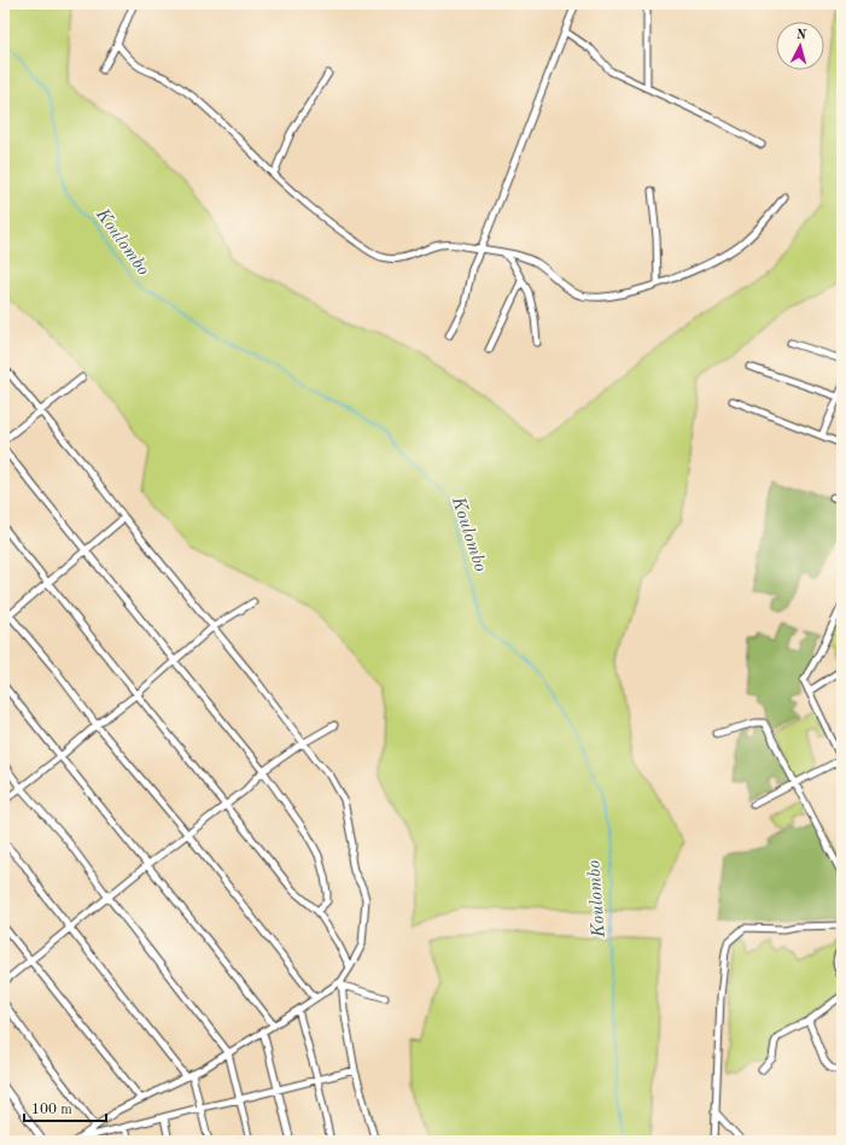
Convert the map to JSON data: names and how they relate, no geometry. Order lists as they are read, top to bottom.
{
  "water": ["Koulombo"],
  "scale_bar": "100 m",
  "north": "top"
}
